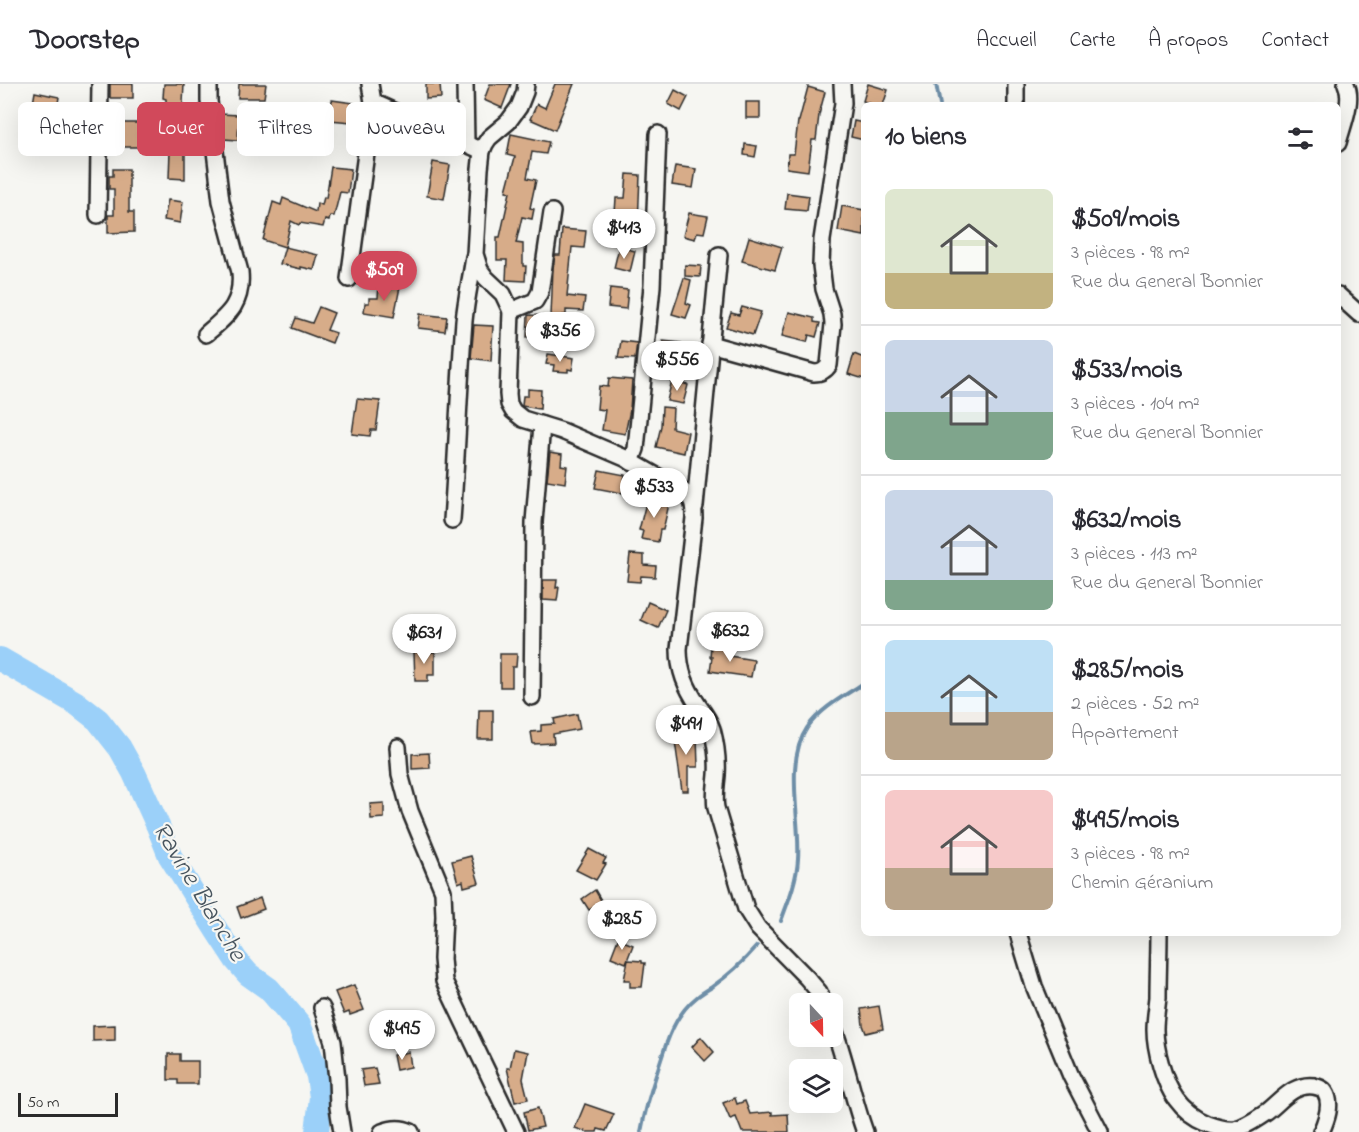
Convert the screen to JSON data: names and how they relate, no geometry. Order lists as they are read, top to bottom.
{
  "water": ["Ravine Blanche"],
  "scale_bar": "50 m",
  "north": "bottom",
  "page": {
    "header": "Doorstep",
    "nav": [
      "Accueil",
      "Carte",
      "À propos",
      "Contact"
    ],
    "chip": [
      "Acheter",
      "Louer",
      "Filtres",
      "Nouveau"
    ],
    "heading": "10 biens",
    "list": [
      {
        "name": "$509/mois",
        "note": "3 pièces · 98 m² · Rue du General Bonnier"
      },
      {
        "name": "$533/mois",
        "note": "3 pièces · 104 m² · Rue du General Bonnier"
      },
      {
        "name": "$632/mois",
        "note": "3 pièces · 113 m² · Rue du General Bonnier"
      },
      {
        "name": "$285/mois",
        "note": "2 pièces · 52 m² · Appartement"
      },
      {
        "name": "$495/mois",
        "note": "3 pièces · 98 m² · Chemin Géranium"
      }
    ],
    "price": [
      "$413",
      "$509",
      "$356",
      "$556",
      "$533",
      "$632",
      "$631",
      "$491",
      "$285",
      "$495"
    ],
    "scale": "50 m"
  }
}
